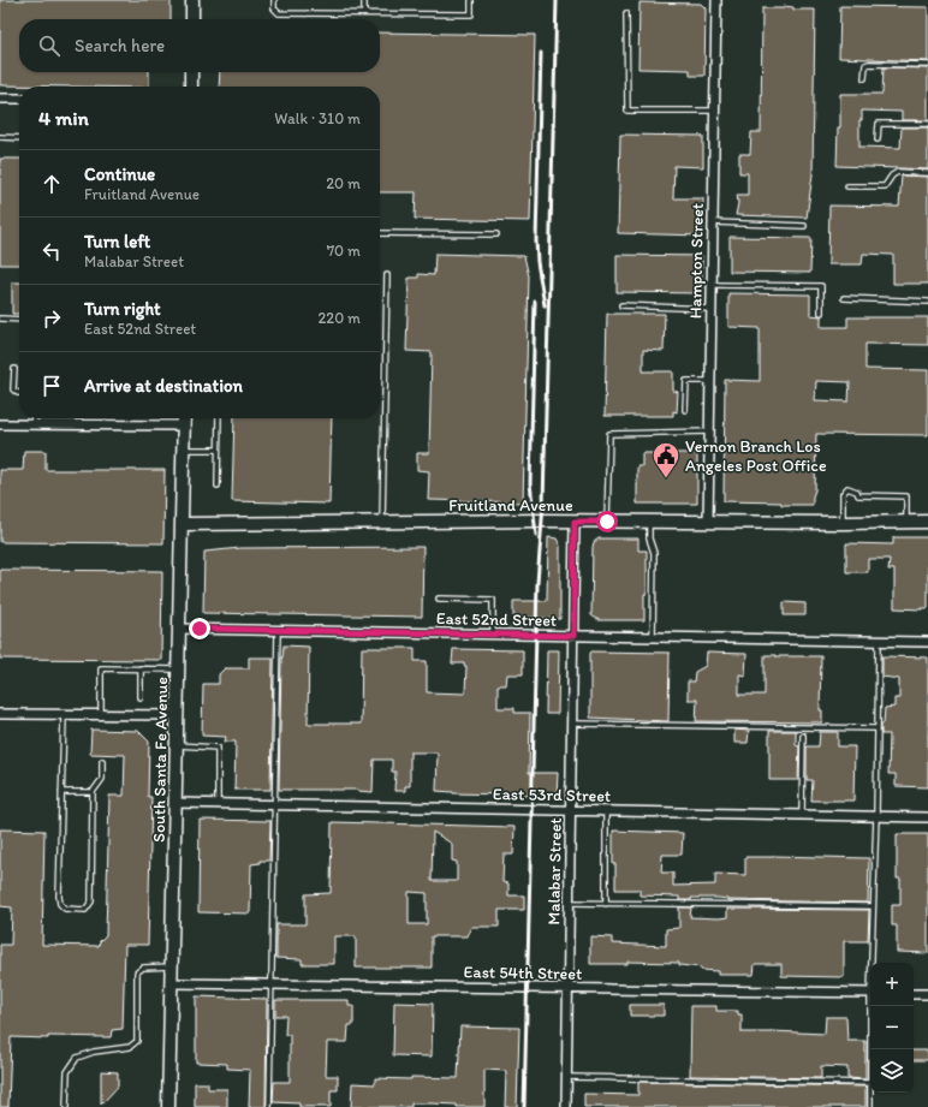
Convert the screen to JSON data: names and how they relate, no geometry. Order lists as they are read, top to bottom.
{
  "streets": {
    "main road": ["Fruitland Avenue", "South Santa Fe Avenue"],
    "street": [
      "Hampton Street",
      "East 52nd Street",
      "East 53rd Street",
      "Malabar Street",
      "East 54th Street"
    ]
  },
  "crossings": [
    ["Hampton Street", "Fruitland Avenue"],
    ["Fruitland Avenue", "South Santa Fe Avenue"],
    ["Fruitland Avenue", "Malabar Street"],
    ["East 52nd Street", "South Santa Fe Avenue"],
    ["East 52nd Street", "Malabar Street"],
    ["South Santa Fe Avenue", "East 53rd Street"],
    ["South Santa Fe Avenue", "East 54th Street"],
    ["East 53rd Street", "Malabar Street"],
    ["Malabar Street", "East 54th Street"]
  ],
  "places": {
    "public building": ["Vernon Branch Los Angeles Post Office"]
  },
  "page": {
    "search": "Search here",
    "heading": ["4 min", "Walk · 310 m"],
    "list": [
      ["Continue", "Fruitland Avenue", "20 m"],
      ["Turn left", "Malabar Street", "70 m"],
      ["Turn right", "East 52nd Street", "220 m"],
      "Arrive at destination"
    ],
    "map_buttons": ["+", "−"]
  }
}
